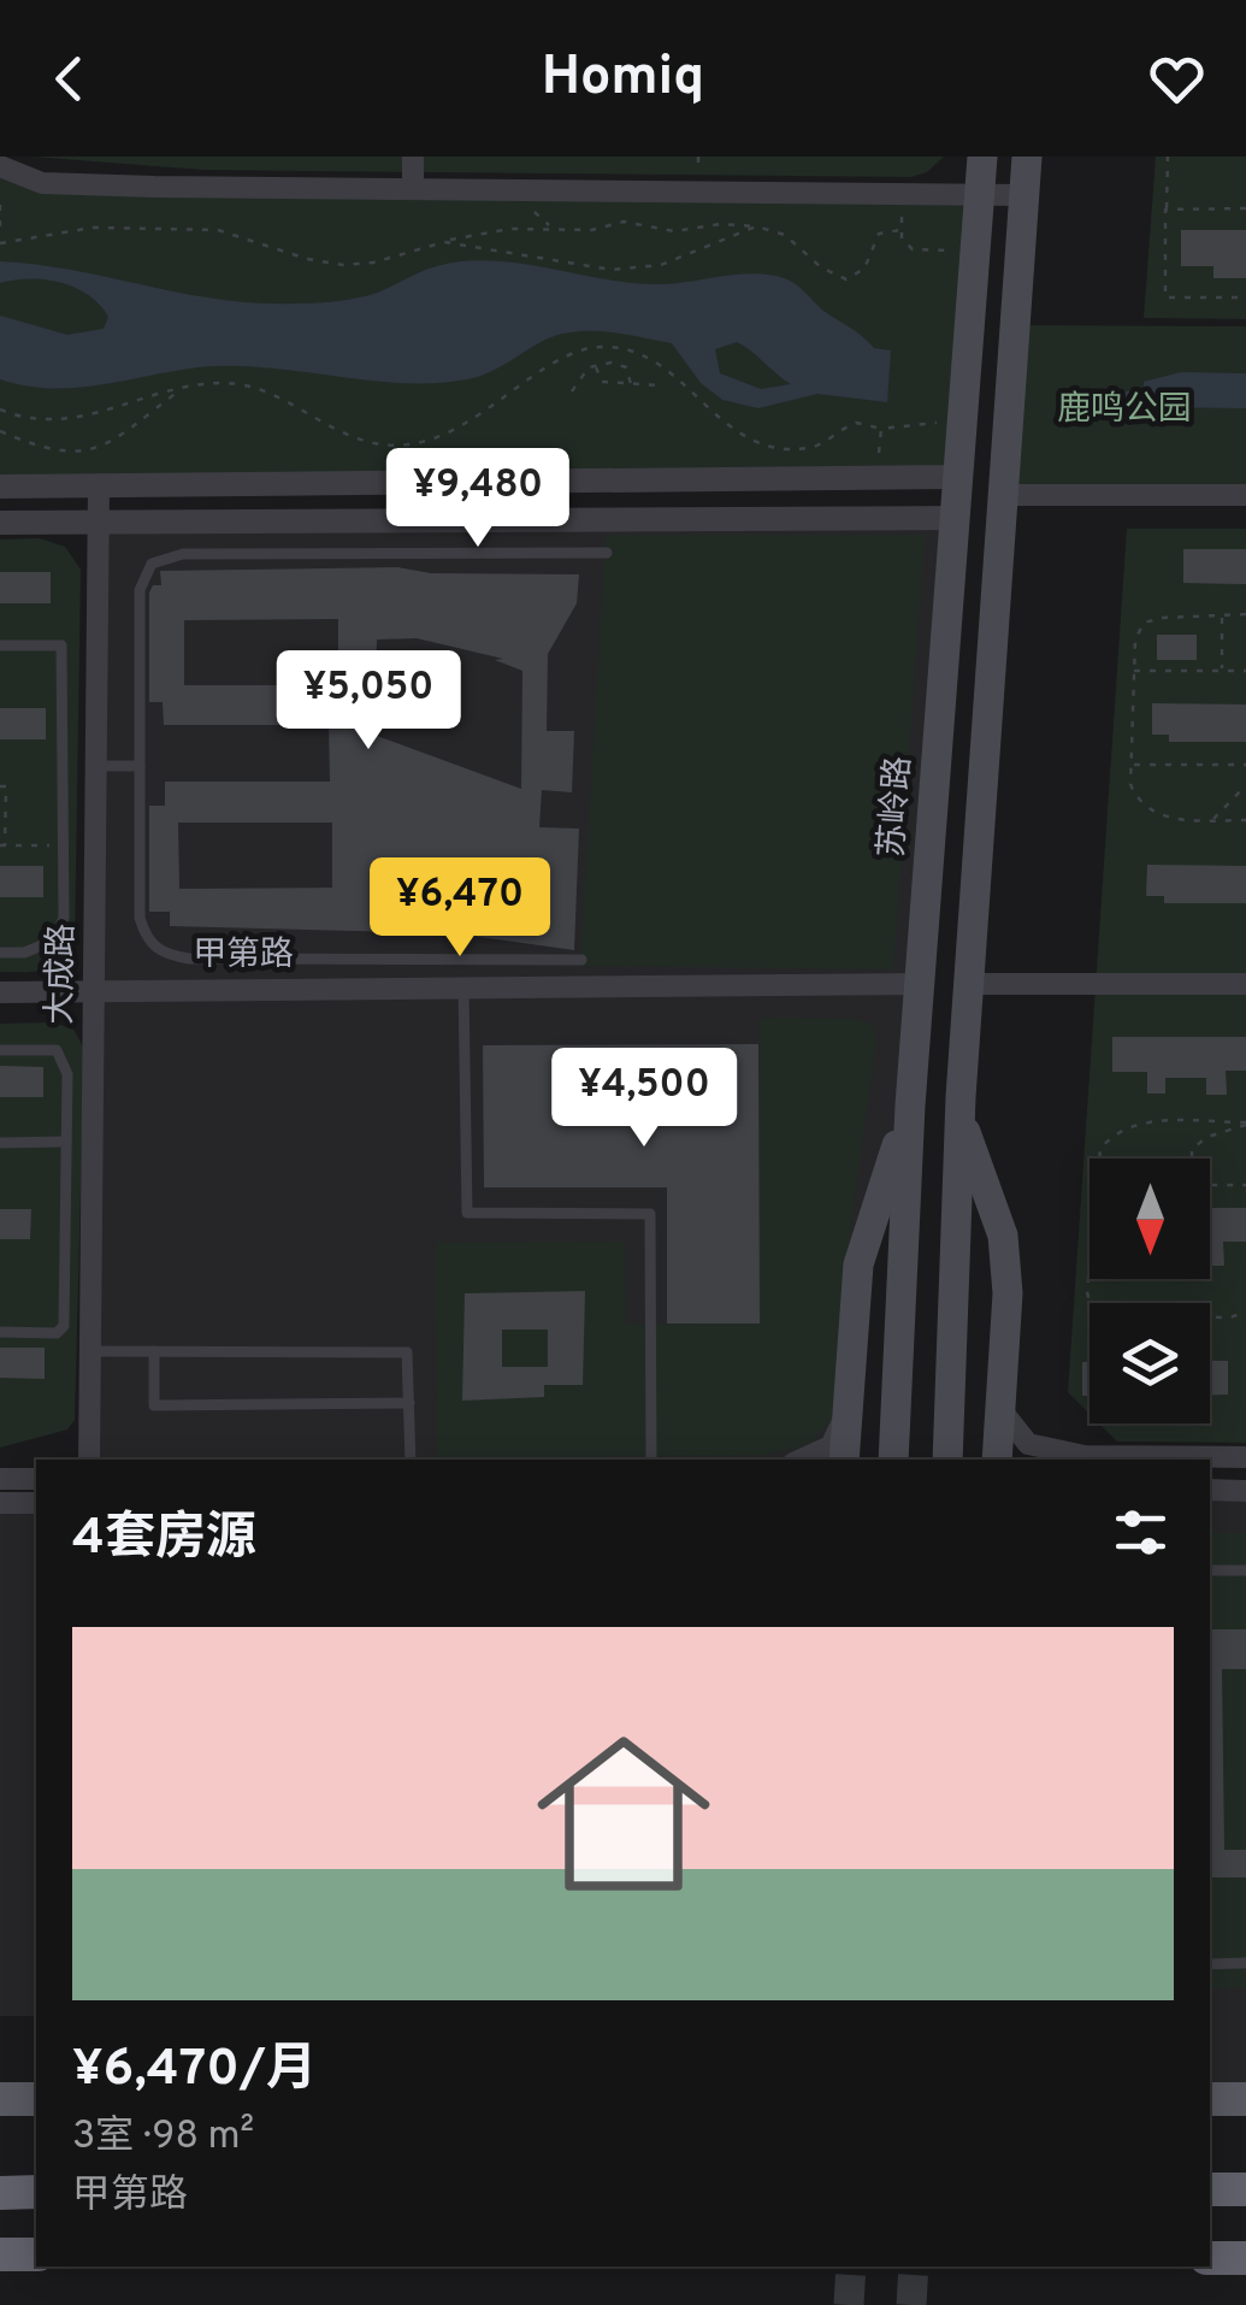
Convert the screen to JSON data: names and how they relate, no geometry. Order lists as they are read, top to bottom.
{
  "streets": {
    "main road": ["苏岭路"],
    "street": ["甲第路", "大成路"]
  },
  "crossings": [
    ["苏岭路", "甲第路"],
    ["甲第路", "大成路"]
  ],
  "parks": ["鹿鸣公园"],
  "north": "bottom",
  "page": {
    "header": "Homiq",
    "price": [
      "¥9,480",
      "¥5,050",
      "¥6,470",
      "¥4,500"
    ],
    "heading": "4套房源",
    "list": [
      {
        "name": "¥6,470/月",
        "note": "3室 · 98 m² · 甲第路"
      }
    ]
  }
}
